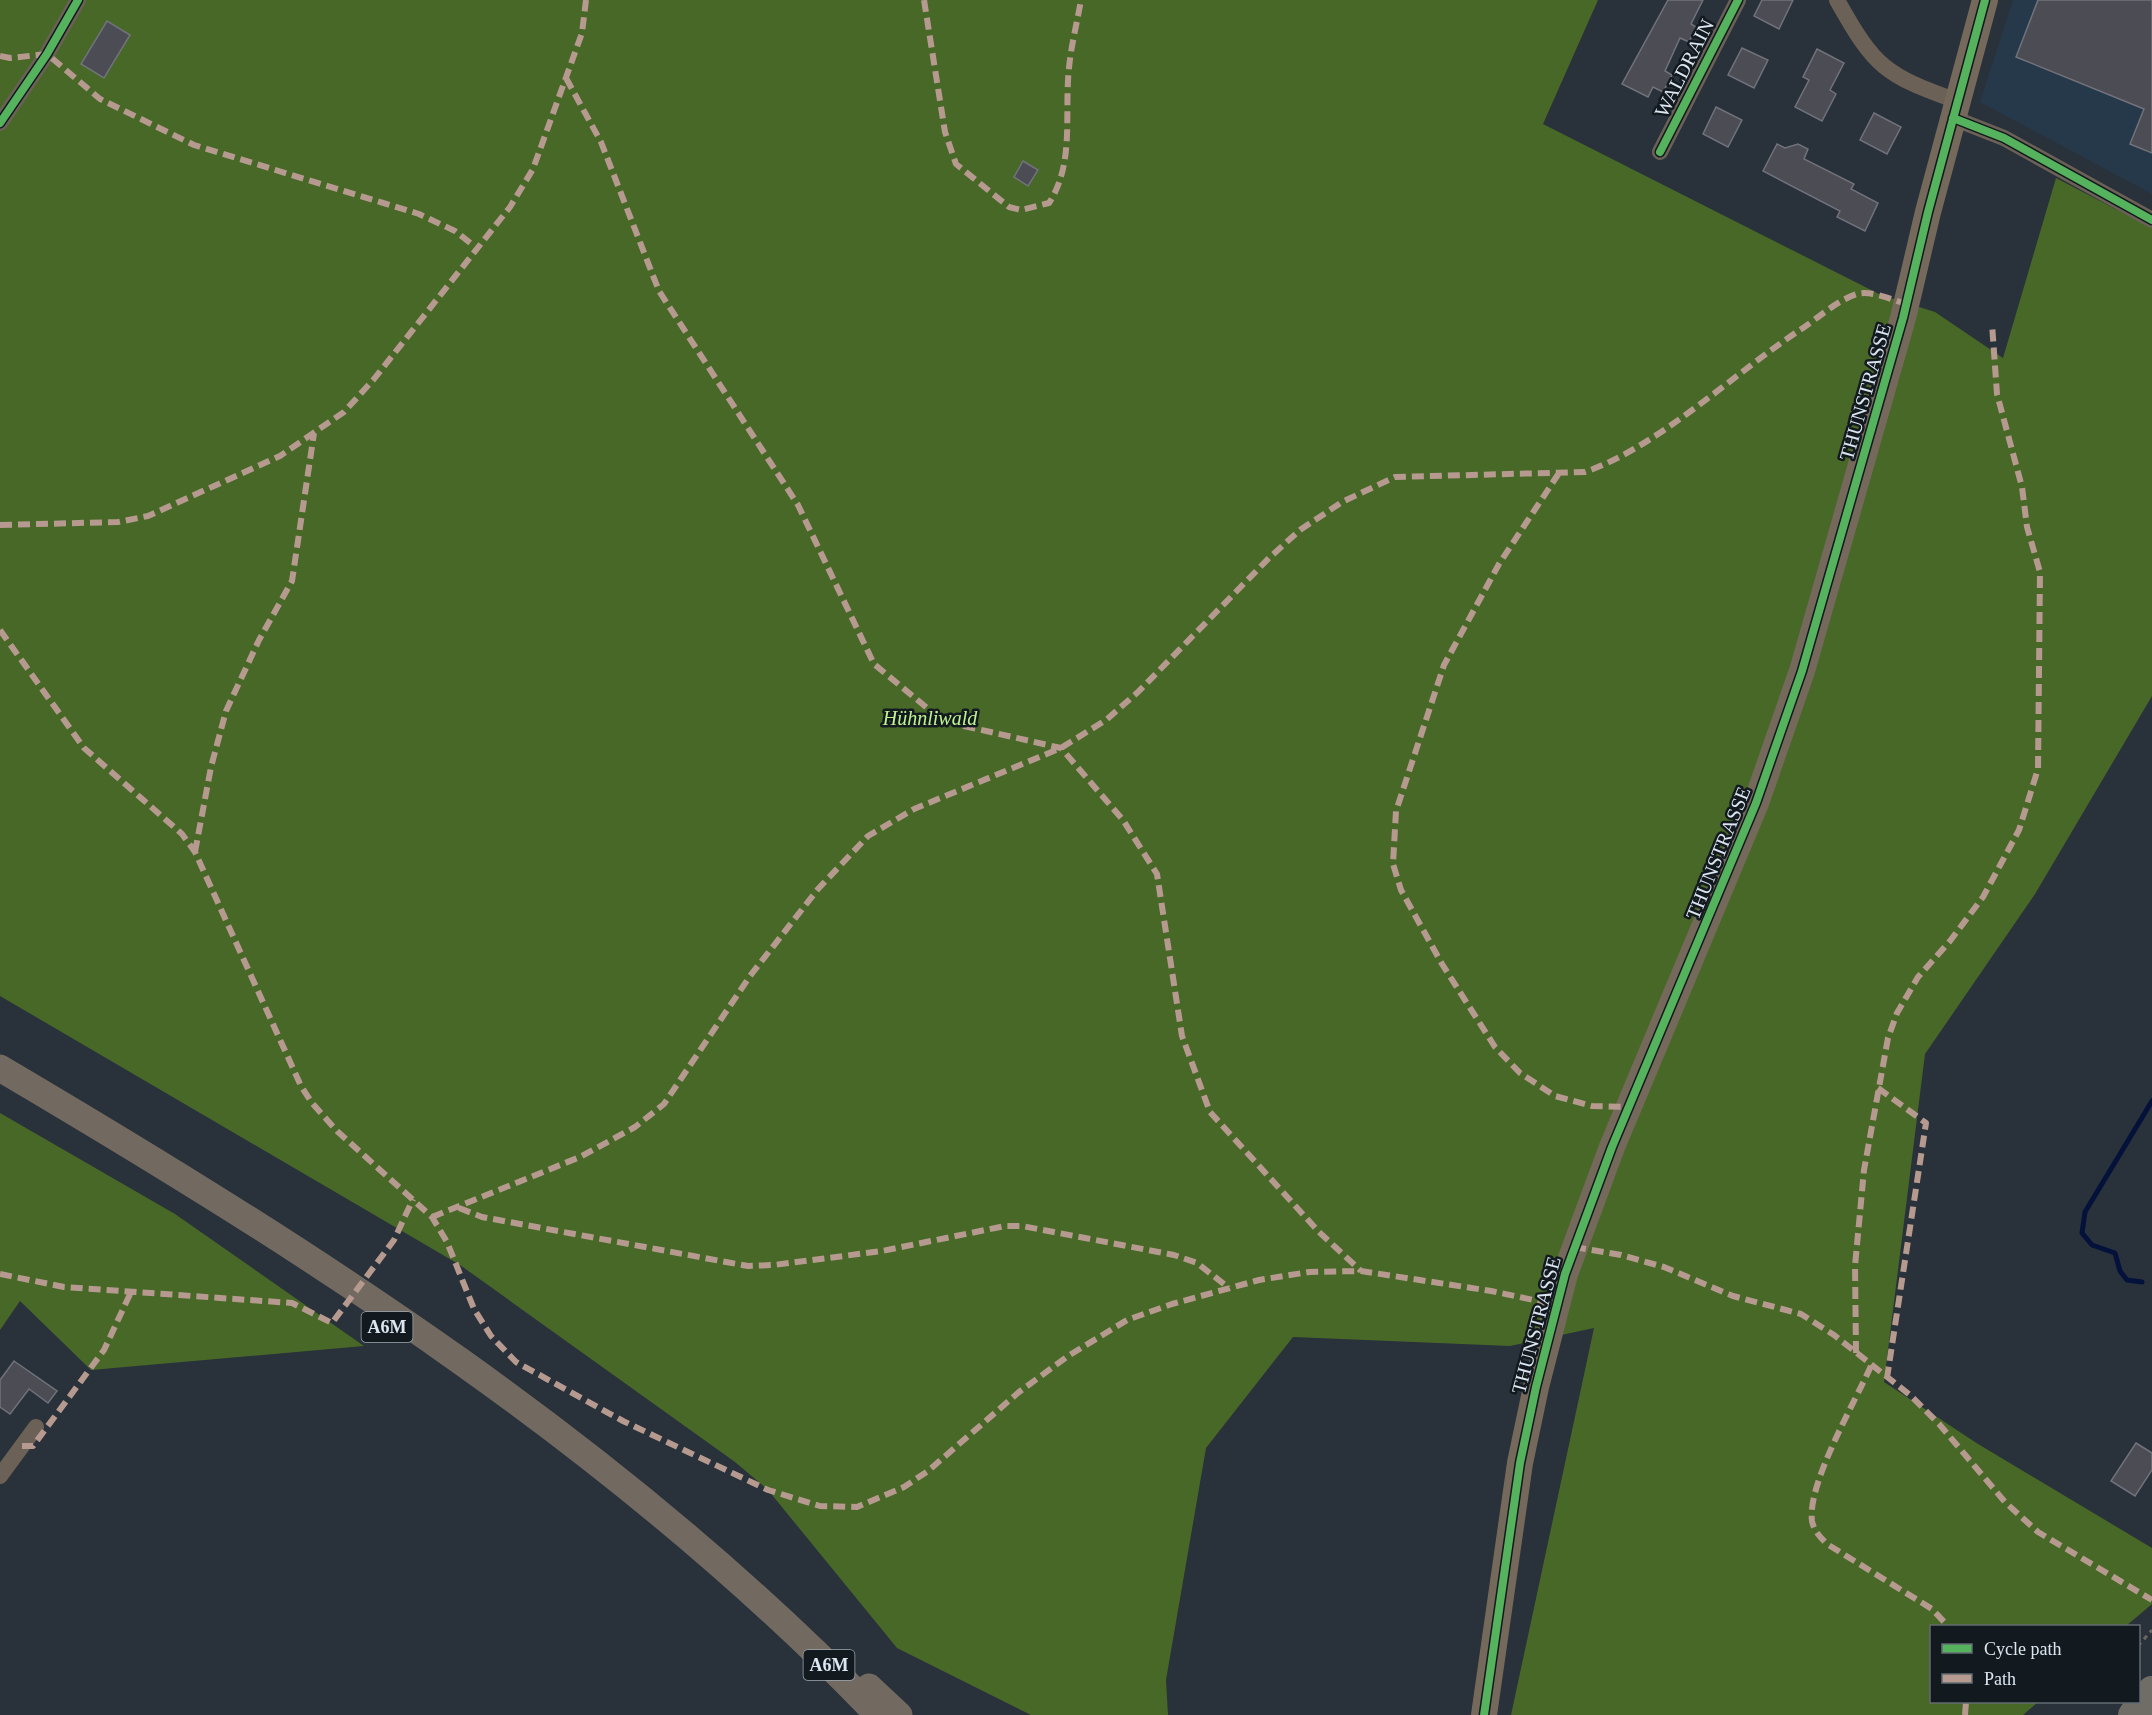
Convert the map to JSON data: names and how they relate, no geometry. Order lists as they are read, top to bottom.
{
  "streets": {
    "highway": ["A6M"],
    "main road": ["THUNSTRASSE"],
    "street": ["WALDRAIN"]
  },
  "parks": ["Hühnliwald"],
  "legend": ["Cycle path", "Path"]
}
